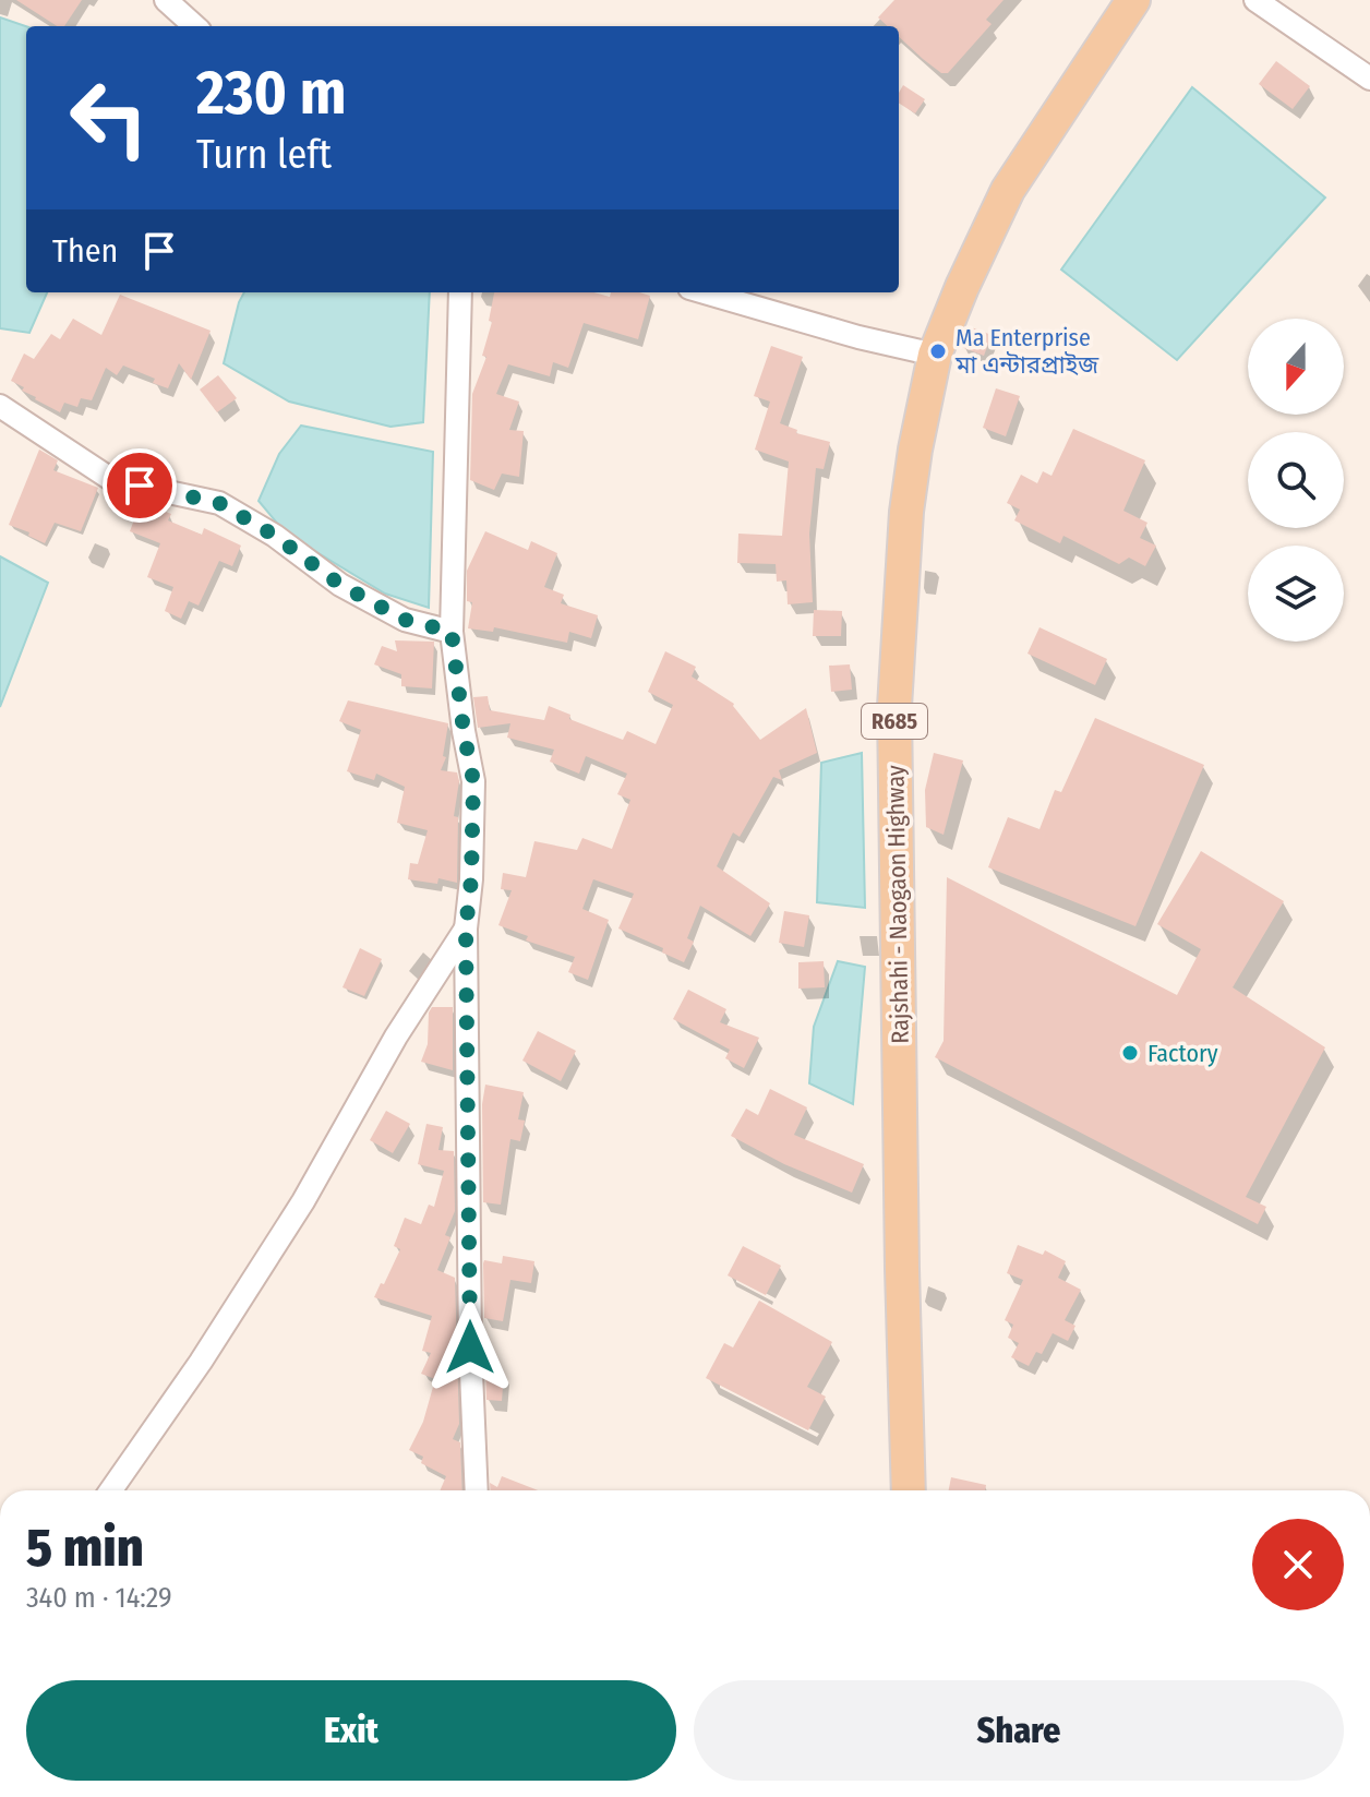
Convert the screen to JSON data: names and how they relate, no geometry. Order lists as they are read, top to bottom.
{
  "streets": {
    "main road": ["R685", "Rajshahi - Naogaon Highway"]
  },
  "places": ["Ma Enterprise মা এন্টারপ্রাইজ", "Factory"],
  "north": "bottom",
  "page": {
    "turn": ["230 m", "Turn left"],
    "then": "Then",
    "heading": ["5 min", "340 m · 14:29"],
    "buttons": ["Exit", "Share"]
  }
}
